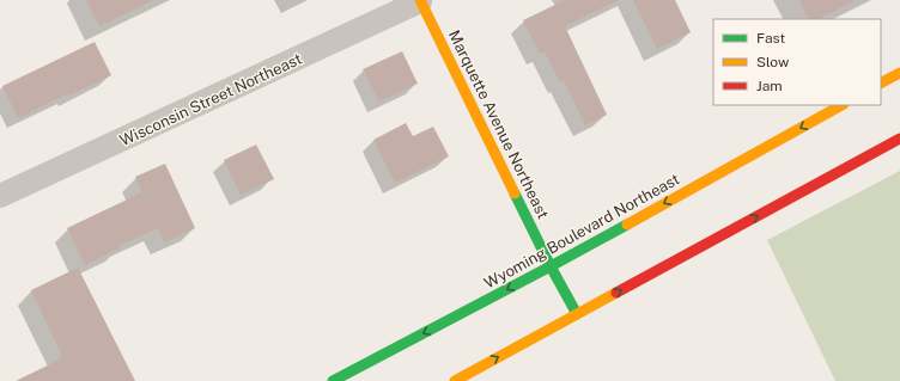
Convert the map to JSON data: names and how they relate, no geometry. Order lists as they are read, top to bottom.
{
  "streets": {
    "main road": ["Marquette Avenue Northeast", "Wyoming Boulevard Northeast"],
    "street": ["Wisconsin Street Northeast"]
  },
  "crossings": [
    ["Wisconsin Street Northeast", "Marquette Avenue Northeast"],
    ["Marquette Avenue Northeast", "Wyoming Boulevard Northeast"]
  ],
  "legend": ["Fast", "Slow", "Jam"]
}
